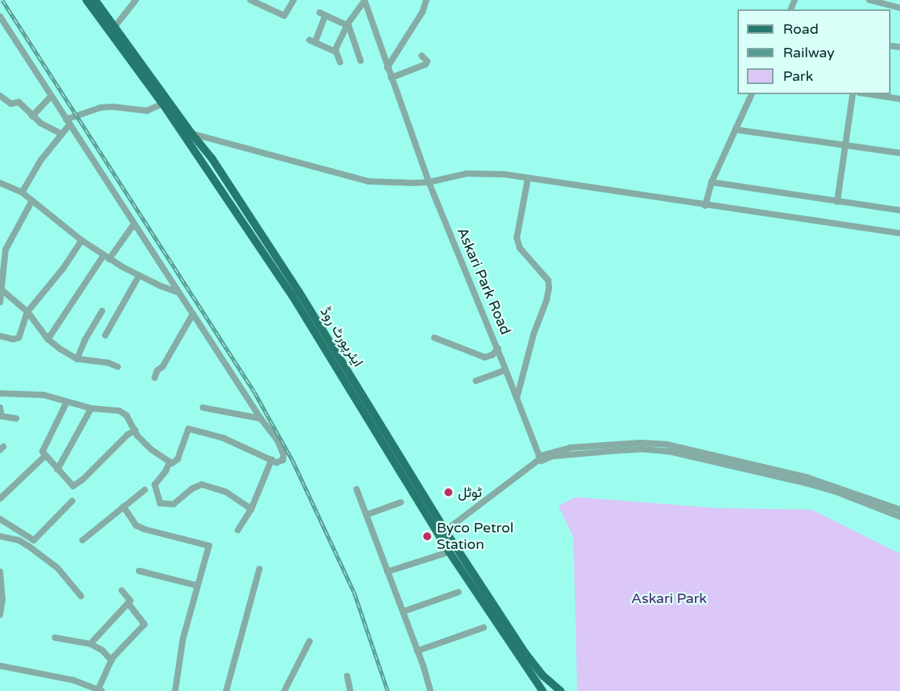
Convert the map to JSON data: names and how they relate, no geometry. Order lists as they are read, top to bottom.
{
  "streets": {
    "main road": ["ایئرپورٹ روڈ"],
    "street": ["Askari Park Road"]
  },
  "parks": ["Askari Park"],
  "places": ["ٹوٹل", "Byco Petrol Station"],
  "legend": ["Road", "Railway", "Park"]
}
